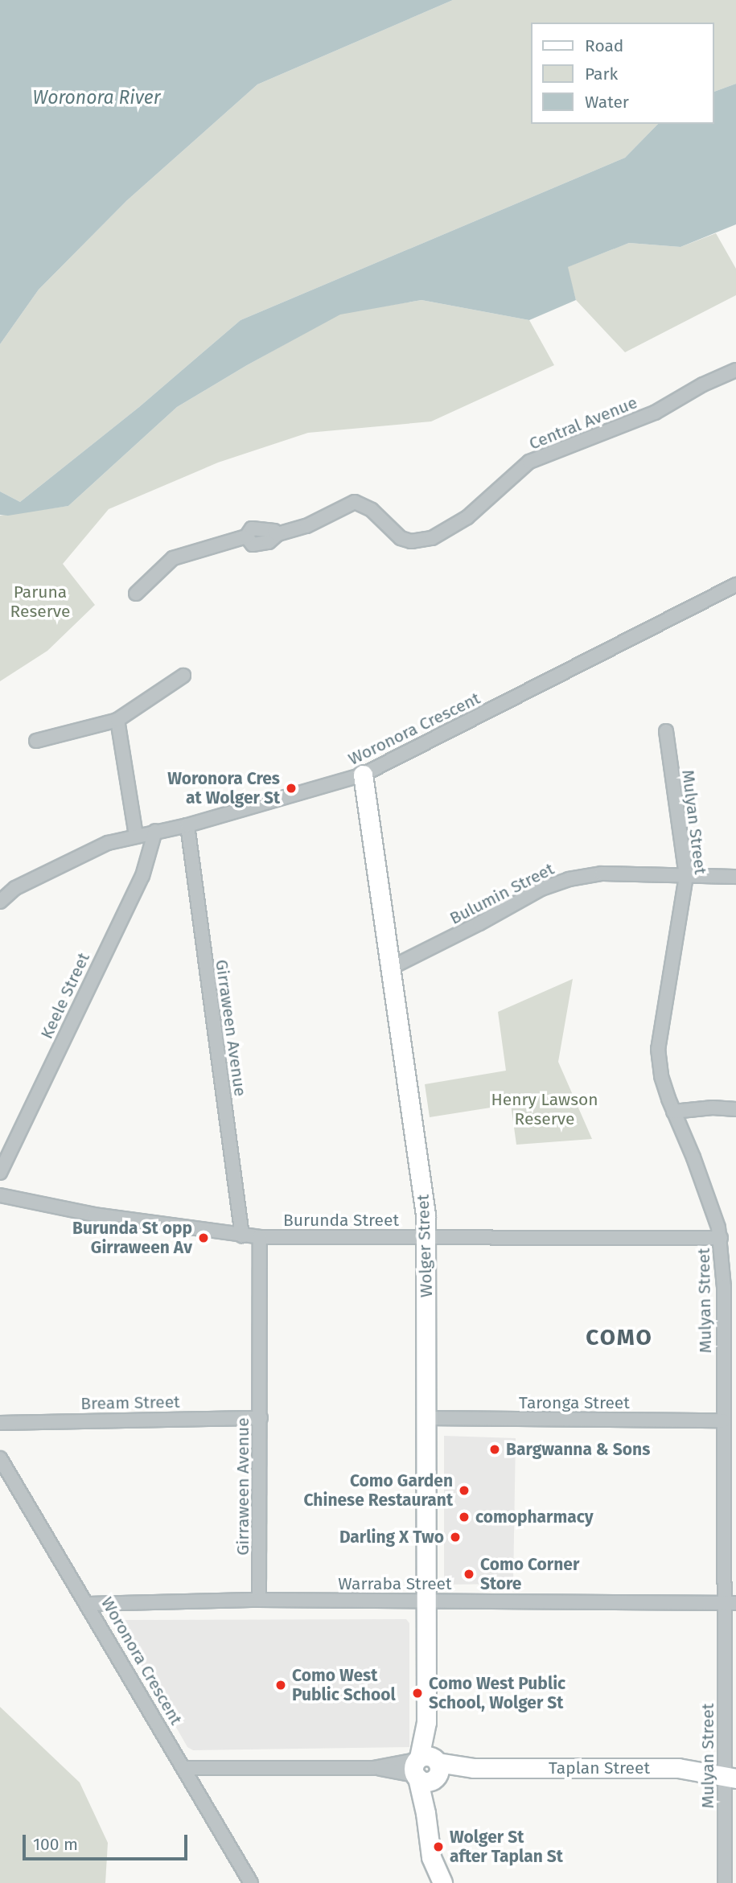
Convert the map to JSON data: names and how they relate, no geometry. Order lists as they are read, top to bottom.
{
  "streets": {
    "street": [
      "Central Avenue",
      "Woronora Crescent",
      "Mulyan Street",
      "Bulumin Street",
      "Keele Street",
      "Girraween Avenue",
      "Burunda Street",
      "Wolger Street",
      "Bream Street",
      "Taronga Street",
      "Warraba Street",
      "Taplan Street"
    ]
  },
  "crossings": [
    ["Woronora Crescent", "Keele Street"],
    ["Woronora Crescent", "Girraween Avenue"],
    ["Woronora Crescent", "Wolger Street"],
    ["Woronora Crescent", "Warraba Street"],
    ["Woronora Crescent", "Taplan Street"],
    ["Mulyan Street", "Bulumin Street"],
    ["Mulyan Street", "Burunda Street"],
    ["Mulyan Street", "Taronga Street"],
    ["Mulyan Street", "Warraba Street"],
    ["Mulyan Street", "Taplan Street"],
    ["Bulumin Street", "Wolger Street"],
    ["Girraween Avenue", "Burunda Street"],
    ["Girraween Avenue", "Bream Street"],
    ["Girraween Avenue", "Warraba Street"],
    ["Burunda Street", "Wolger Street"],
    ["Wolger Street", "Taronga Street"],
    ["Wolger Street", "Warraba Street"],
    ["Wolger Street", "Taplan Street"]
  ],
  "districts": ["COMO"],
  "water": ["Woronora River"],
  "parks": ["Paruna Reserve", "Henry Lawson Reserve"],
  "places": [
    "Woronora Cres at Wolger St",
    "Burunda St opp Girraween Av",
    "Bargwanna & Sons",
    "Como Garden Chinese Restaurant",
    "comopharmacy",
    "Darling X Two",
    "Como Corner Store",
    "Como West Public School",
    "Como West Public School, Wolger St",
    "Wolger St after Taplan St"
  ],
  "legend": ["Road", "Park", "Water"],
  "scale_bar": "100 m"
}
